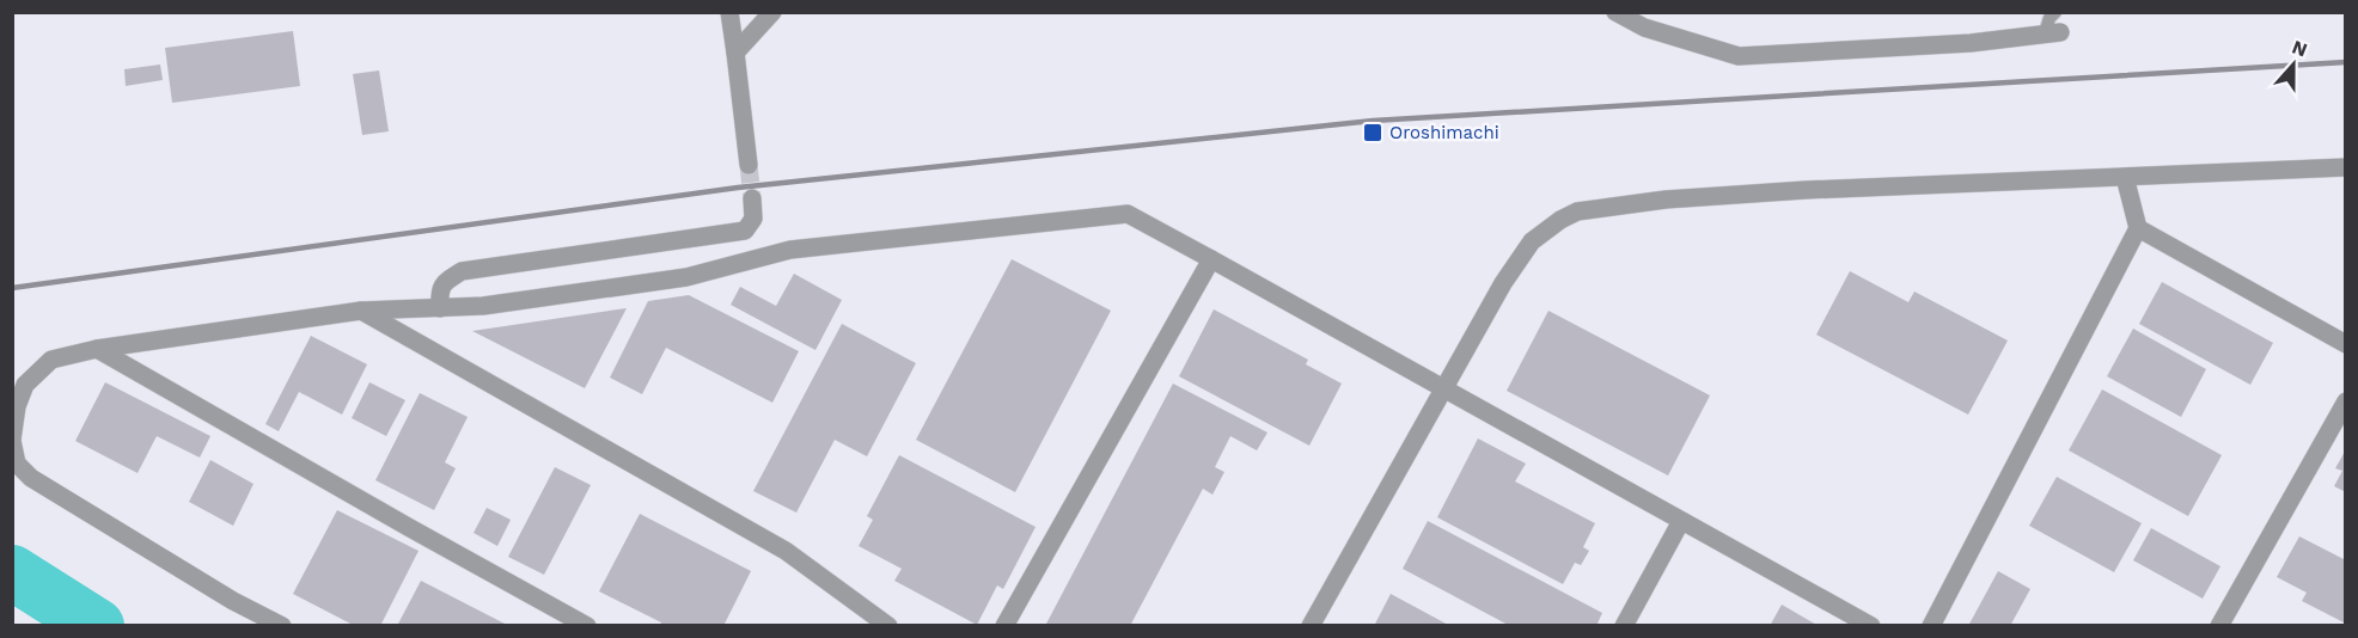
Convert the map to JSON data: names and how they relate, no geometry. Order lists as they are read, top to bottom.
{
  "places": {
    "transit": ["Oroshimachi"]
  },
  "north": "top"
}
